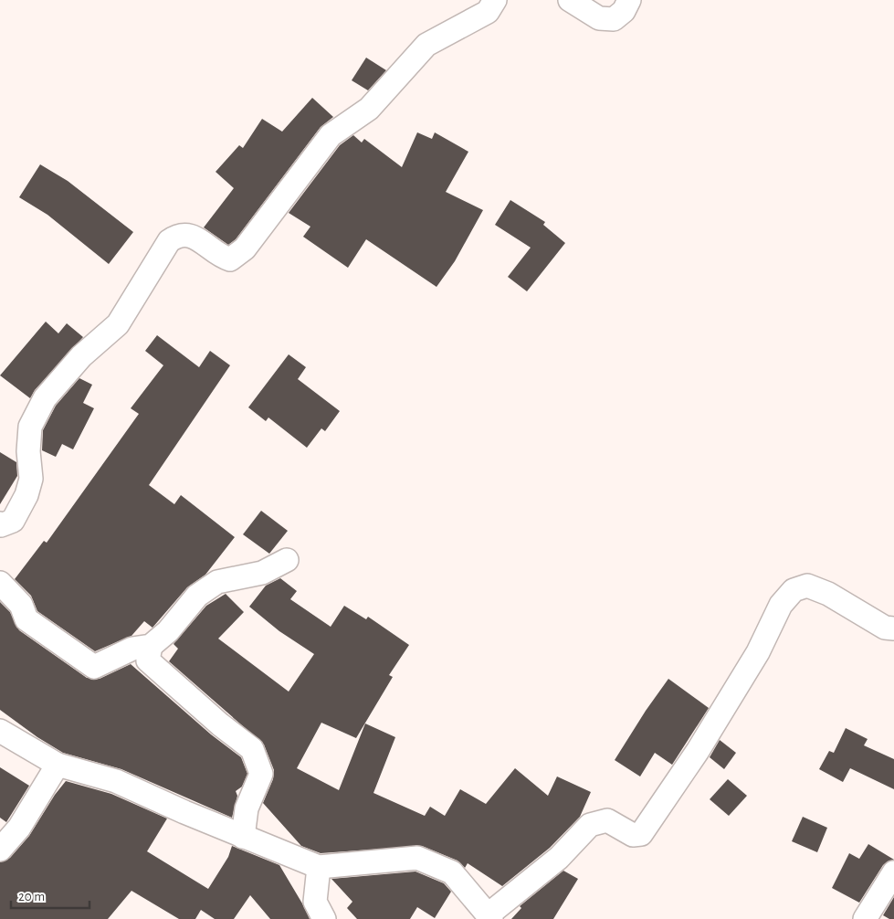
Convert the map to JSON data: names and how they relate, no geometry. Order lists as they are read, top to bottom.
{
  "scale_bar": "20 m"
}
